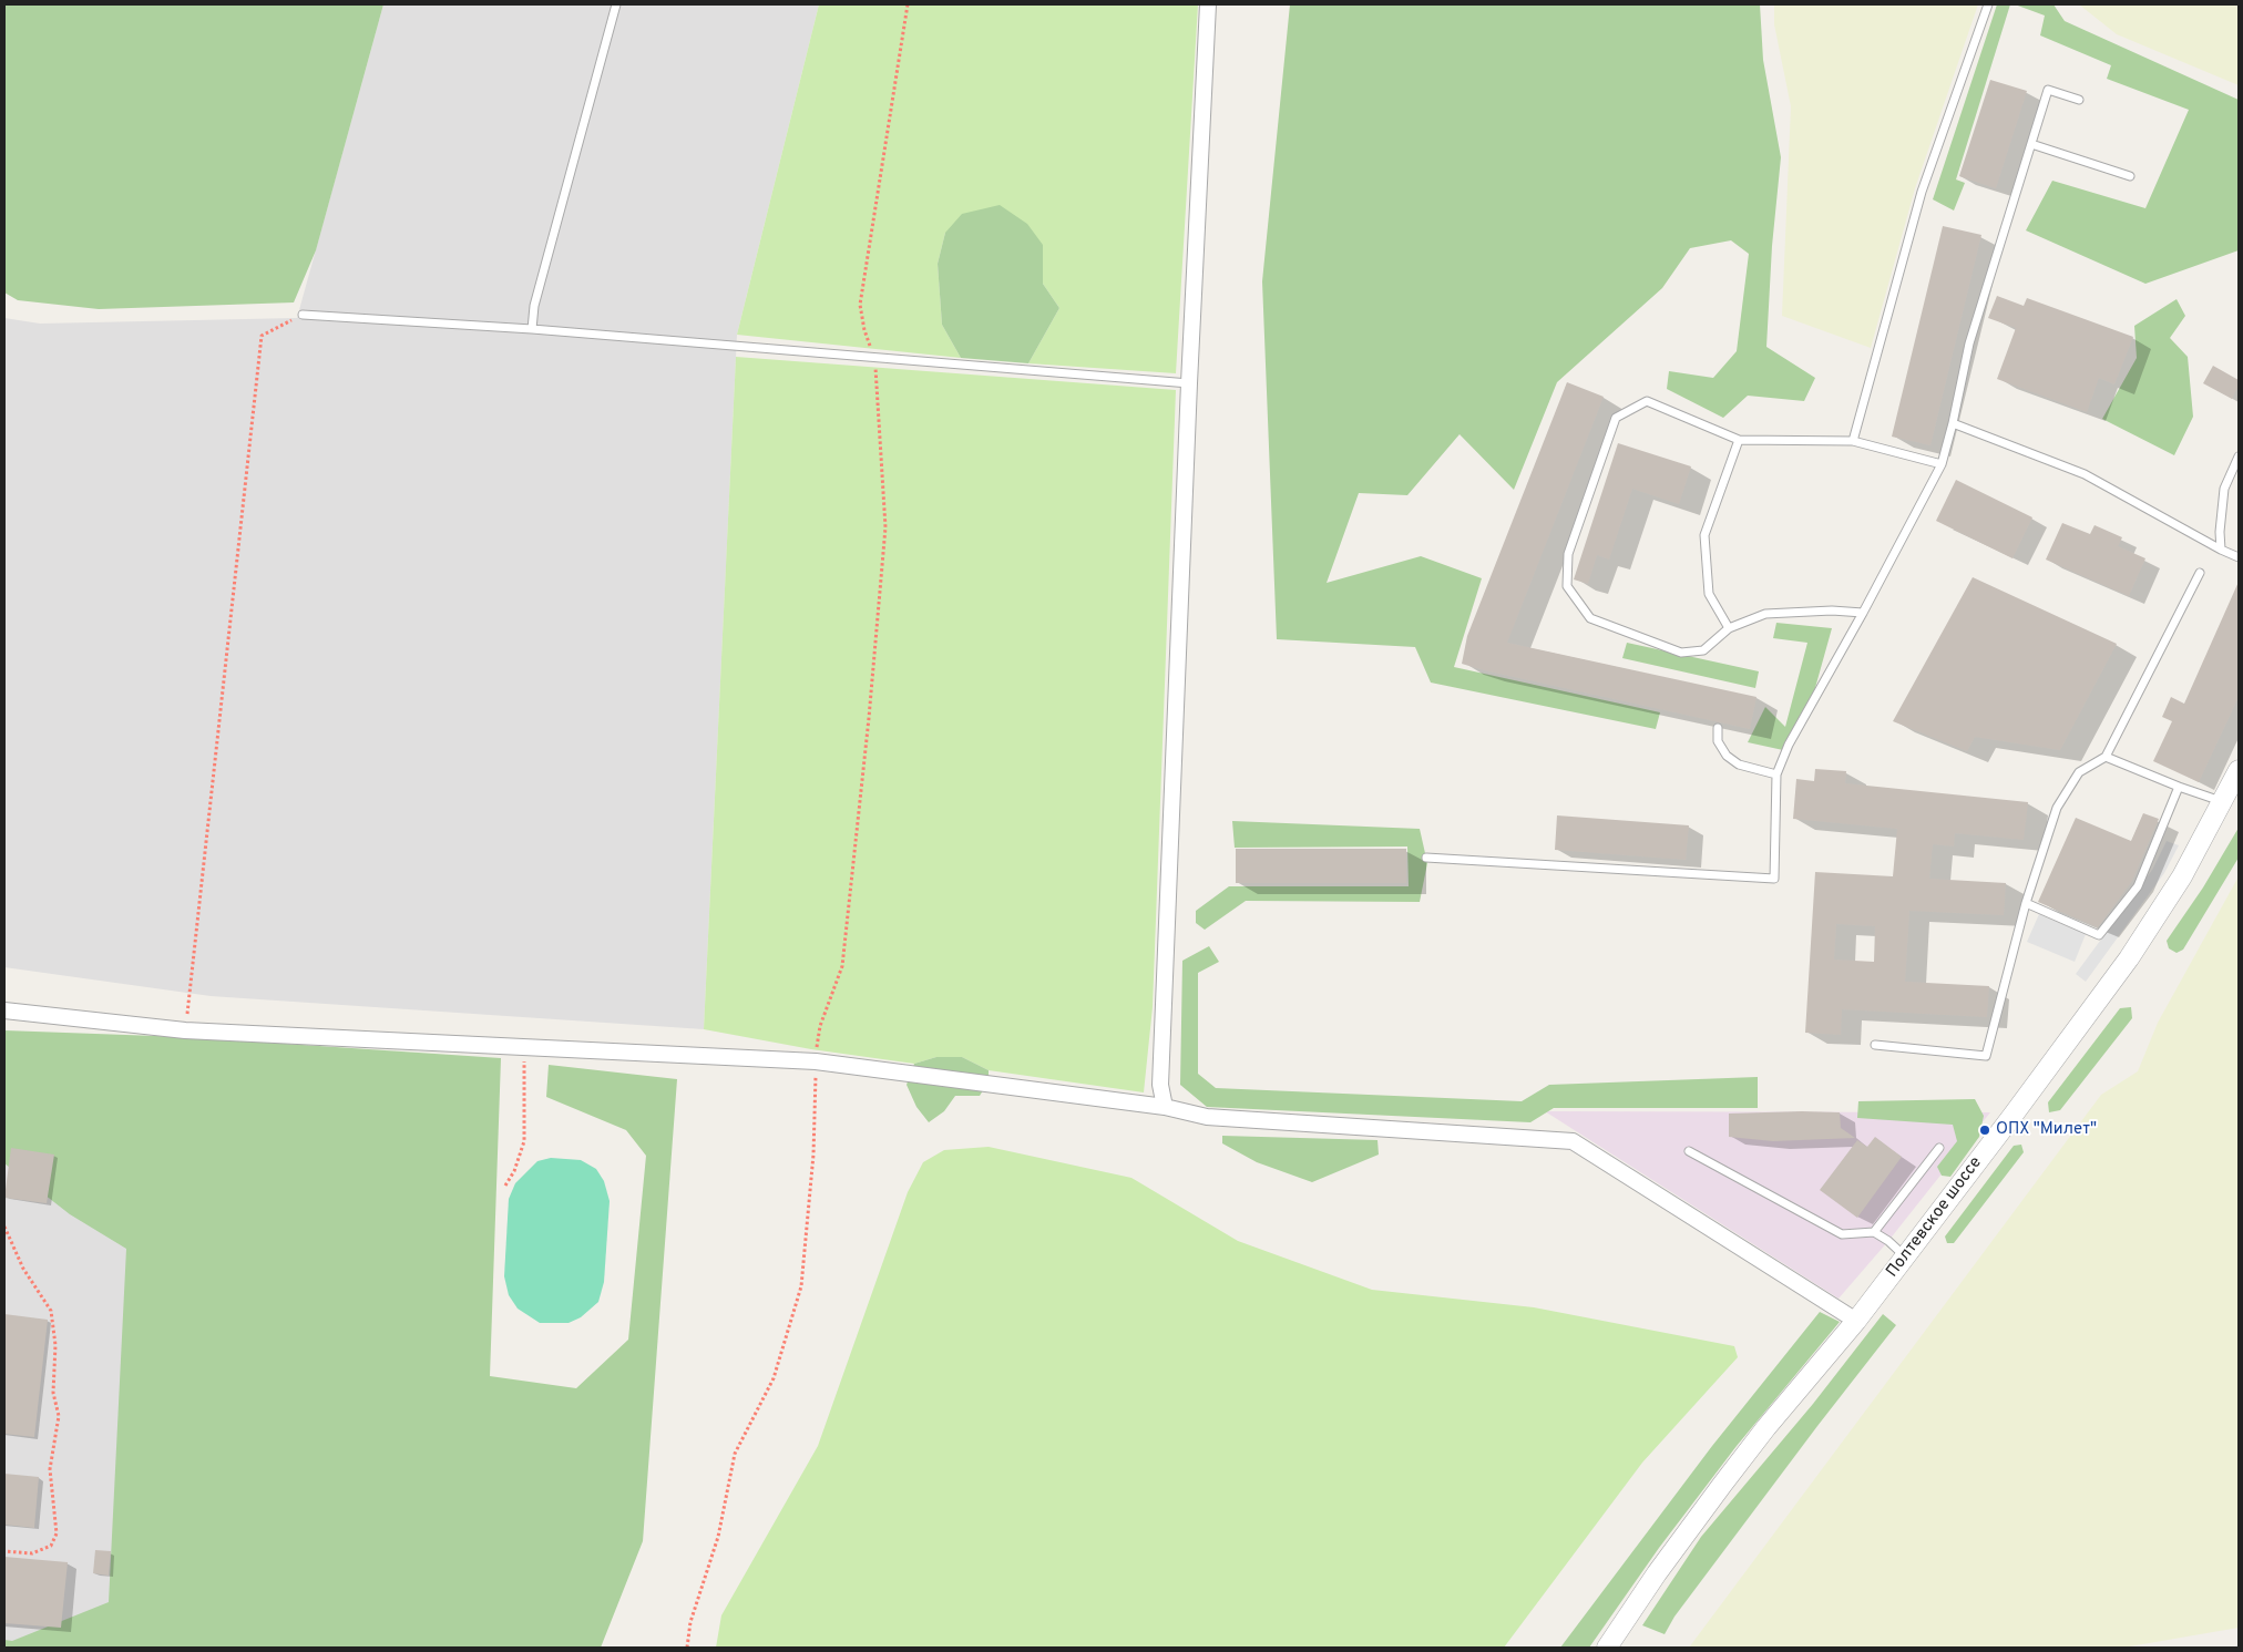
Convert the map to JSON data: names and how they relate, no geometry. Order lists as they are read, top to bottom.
{
  "streets": {
    "street": ["Полтевское шоссе"]
  },
  "places": ["ОПХ \"Милет\""]
}
